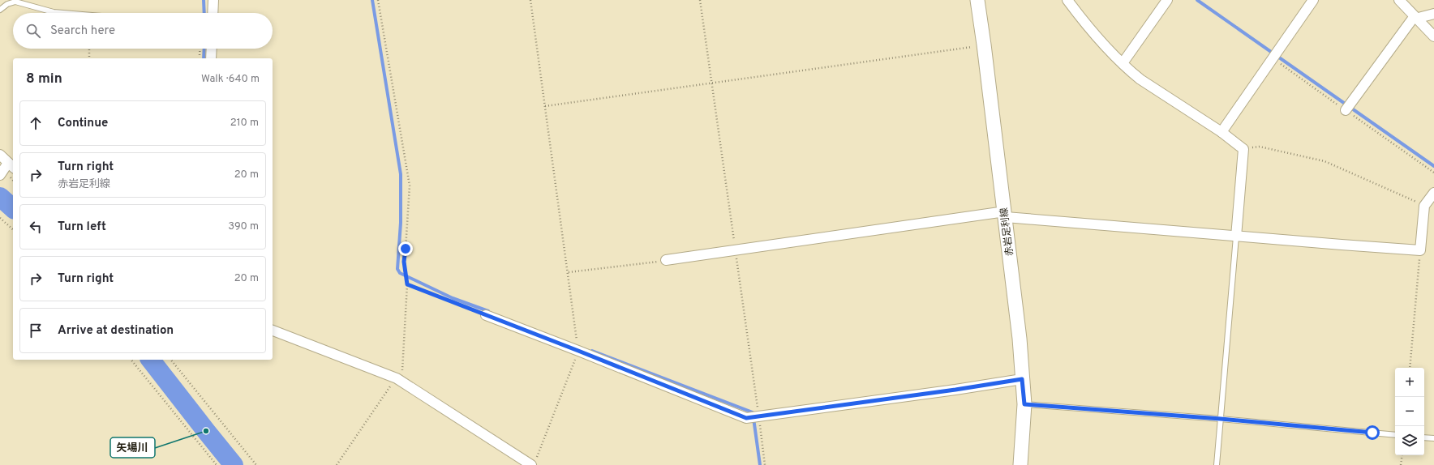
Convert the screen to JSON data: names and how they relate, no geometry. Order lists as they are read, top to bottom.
{
  "streets": {
    "main road": ["赤岩足利線"]
  },
  "places": ["矢場川"],
  "page": {
    "search": "Search here",
    "heading": ["8 min", "Walk · 640 m"],
    "list": [
      ["Continue", "210 m"],
      ["Turn right", "赤岩足利線", "20 m"],
      ["Turn left", "390 m"],
      ["Turn right", "20 m"],
      "Arrive at destination"
    ],
    "map_buttons": ["+", "−"]
  }
}
